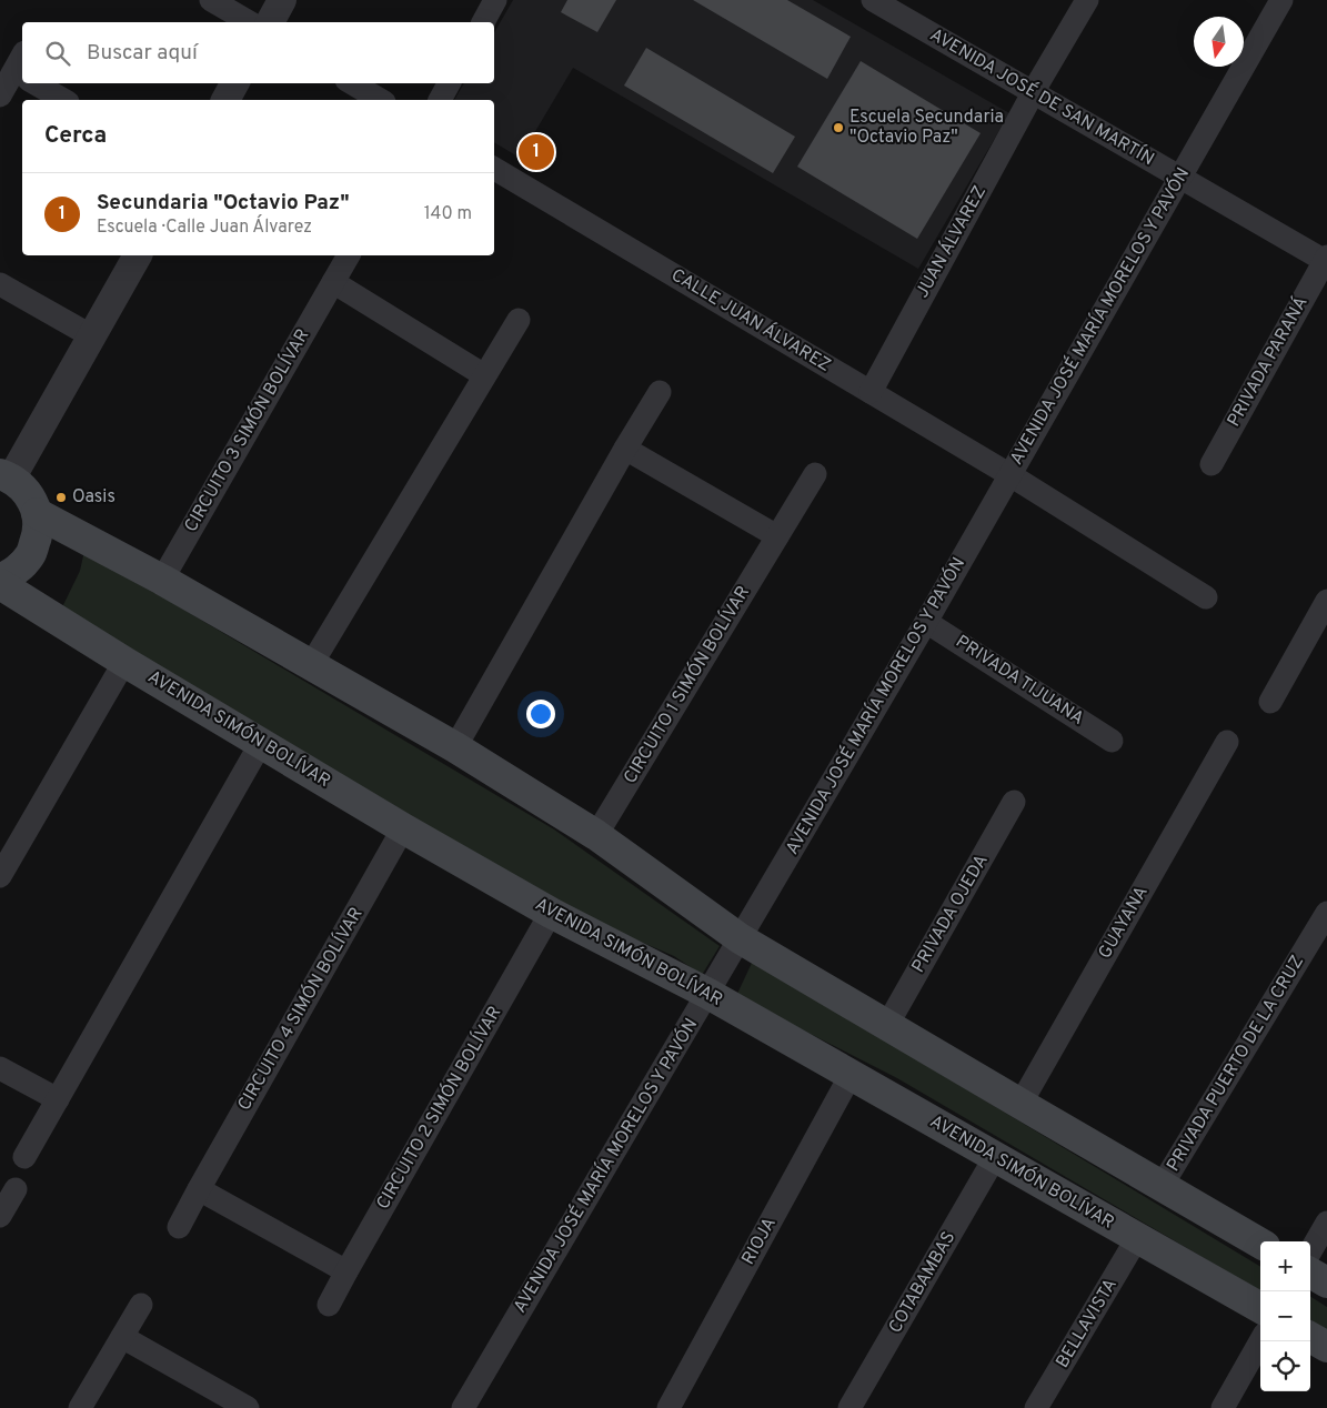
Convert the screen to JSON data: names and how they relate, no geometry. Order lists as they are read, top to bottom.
{
  "streets": {
    "main road": ["AVENIDA SIMÓN BOLÍVAR"],
    "street": [
      "AVENIDA JOSÉ DE SAN MARTÍN",
      "JUAN ÁLVAREZ",
      "AVENIDA JOSÉ MARÍA MORELOS Y PAVÓN",
      "CALLE JUAN ÁLVAREZ",
      "PRIVADA PARANÁ",
      "CIRCUITO 3 SIMÓN BOLÍVAR",
      "PRIVADA TIJUANA",
      "CIRCUITO 1 SIMÓN BOLÍVAR",
      "PRIVADA OJEDA",
      "GUAYANA",
      "CIRCUITO 4 SIMÓN BOLÍVAR",
      "PRIVADA PUERTO DE LA CRUZ",
      "CIRCUITO 2 SIMÓN BOLÍVAR",
      "RIOJA",
      "COTABAMBAS",
      "BELLAVISTA"
    ]
  },
  "crossings": [
    ["AVENIDA JOSÉ DE SAN MARTÍN", "JUAN ÁLVAREZ"],
    ["AVENIDA JOSÉ DE SAN MARTÍN", "AVENIDA JOSÉ MARÍA MORELOS Y PAVÓN"],
    ["AVENIDA JOSÉ DE SAN MARTÍN", "PRIVADA PARANÁ"],
    ["JUAN ÁLVAREZ", "CALLE JUAN ÁLVAREZ"],
    ["AVENIDA JOSÉ MARÍA MORELOS Y PAVÓN", "CALLE JUAN ÁLVAREZ"],
    ["AVENIDA JOSÉ MARÍA MORELOS Y PAVÓN", "PRIVADA TIJUANA"],
    ["AVENIDA JOSÉ MARÍA MORELOS Y PAVÓN", "AVENIDA SIMÓN BOLÍVAR"],
    ["AVENIDA SIMÓN BOLÍVAR", "CIRCUITO 4 SIMÓN BOLÍVAR"],
    ["AVENIDA SIMÓN BOLÍVAR", "CIRCUITO 2 SIMÓN BOLÍVAR"],
    ["AVENIDA SIMÓN BOLÍVAR", "RIOJA"],
    ["AVENIDA SIMÓN BOLÍVAR", "COTABAMBAS"],
    ["AVENIDA SIMÓN BOLÍVAR", "BELLAVISTA"]
  ],
  "places": ["Escuela Secundaria \"Octavio Paz\"", "Oasis"],
  "north": "bottom",
  "page": {
    "search": "Buscar aquí",
    "heading": "Cerca",
    "pins": "1",
    "list": [
      {
        "mark": "1",
        "name": "Secundaria \"Octavio Paz\"",
        "note": "Escuela · Calle Juan Álvarez",
        "value": "140 m"
      }
    ],
    "map_buttons": ["+", "−"]
  }
}
